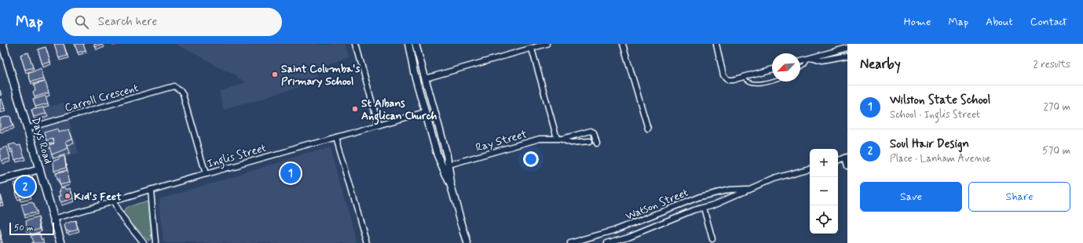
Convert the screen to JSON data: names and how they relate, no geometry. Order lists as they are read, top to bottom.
{
  "streets": {
    "main road": ["Days Road"],
    "street": [
      "Carroll Crescent",
      "Ray Street",
      "Inglis Street",
      "Watson Street"
    ]
  },
  "crossings": [
    ["Carroll Crescent", "Days Road"],
    ["Days Road", "Inglis Street"]
  ],
  "places": ["Saint Columba's Primary School", "St Albans Anglican Church", "Kid's Feet"],
  "scale_bar": "50 m",
  "north": "bottom left",
  "page": {
    "header": "Map",
    "search": "Search here",
    "nav": [
      "Home",
      "Map",
      "About",
      "Contact"
    ],
    "heading": ["Nearby", "2 results"],
    "list": [
      {
        "mark": "1",
        "name": "Wilston State School",
        "note": "School · Inglis Street",
        "value": "270 m"
      },
      {
        "mark": "2",
        "name": "Soul Hair Design",
        "note": "Place · Lanham Avenue",
        "value": "570 m"
      }
    ],
    "map_buttons": ["+", "−"],
    "pins": ["1", "2"],
    "buttons": ["Save", "Share"],
    "scale": "50 m"
  }
}
